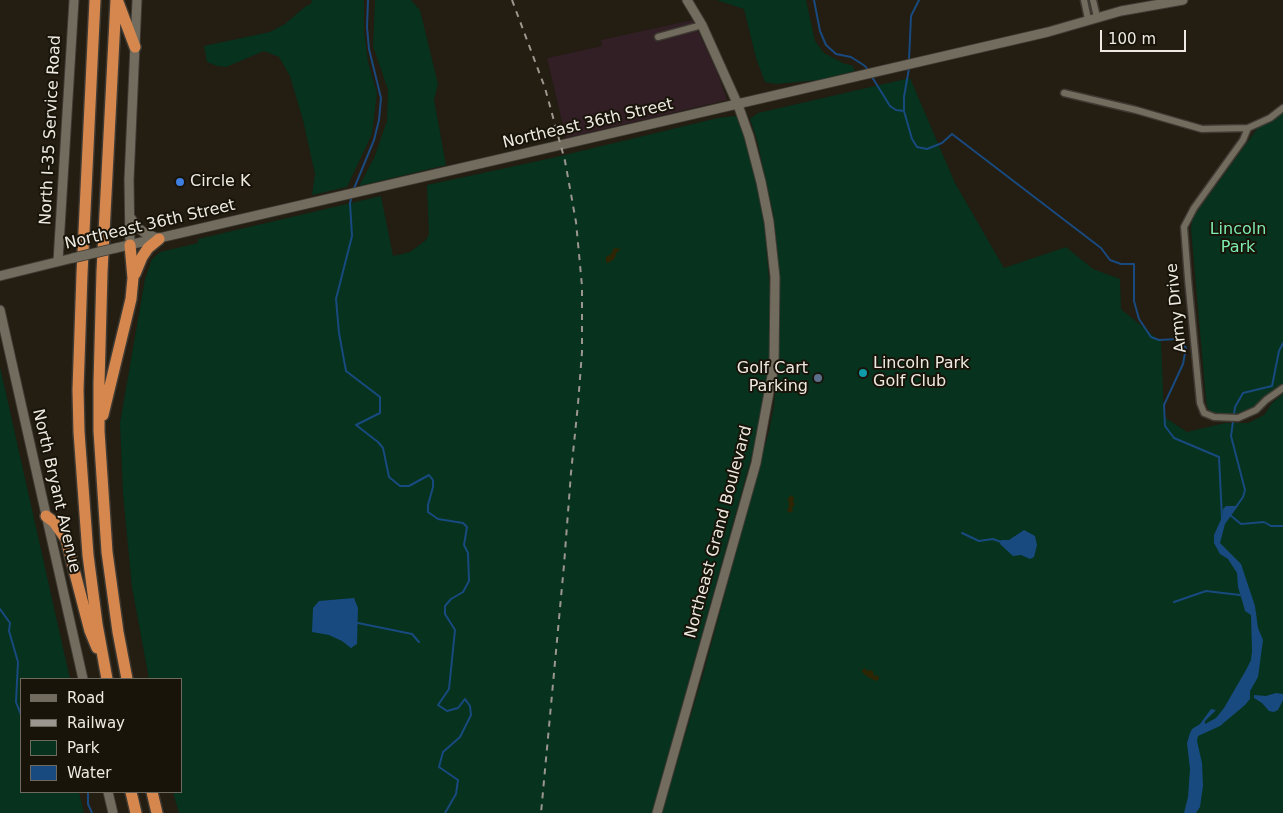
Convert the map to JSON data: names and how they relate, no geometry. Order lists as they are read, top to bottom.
{
  "streets": {
    "main road": [
      "Northeast 36th Street",
      "North I-35 Service Road",
      "North Bryant Avenue",
      "Northeast Grand Boulevard"
    ],
    "street": ["Army Drive"]
  },
  "crossings": [
    ["Northeast 36th Street", "North I-35 Service Road"],
    ["Northeast 36th Street", "Northeast Grand Boulevard"]
  ],
  "parks": ["Lincoln Park"],
  "places": ["Circle K", "Lincoln Park Golf Club", "Golf Cart Parking"],
  "legend": [
    "Road",
    "Railway",
    "Park",
    "Water"
  ],
  "scale_bar": "100 m"
}
